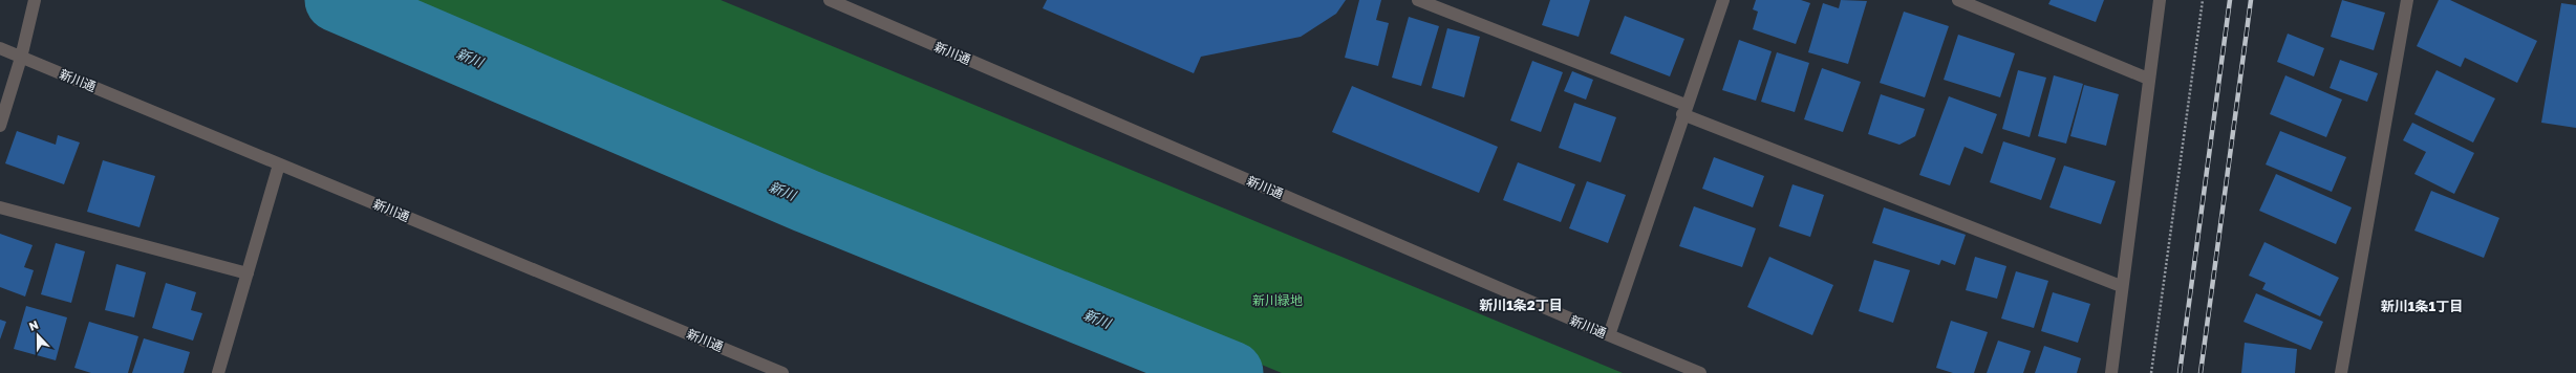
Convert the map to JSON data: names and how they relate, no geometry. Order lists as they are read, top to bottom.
{
  "streets": {
    "street": ["新川通"]
  },
  "districts": ["新川1条2丁目", "新川1条1丁目"],
  "water": ["新川"],
  "parks": ["新川緑地"],
  "north": "top"
}
